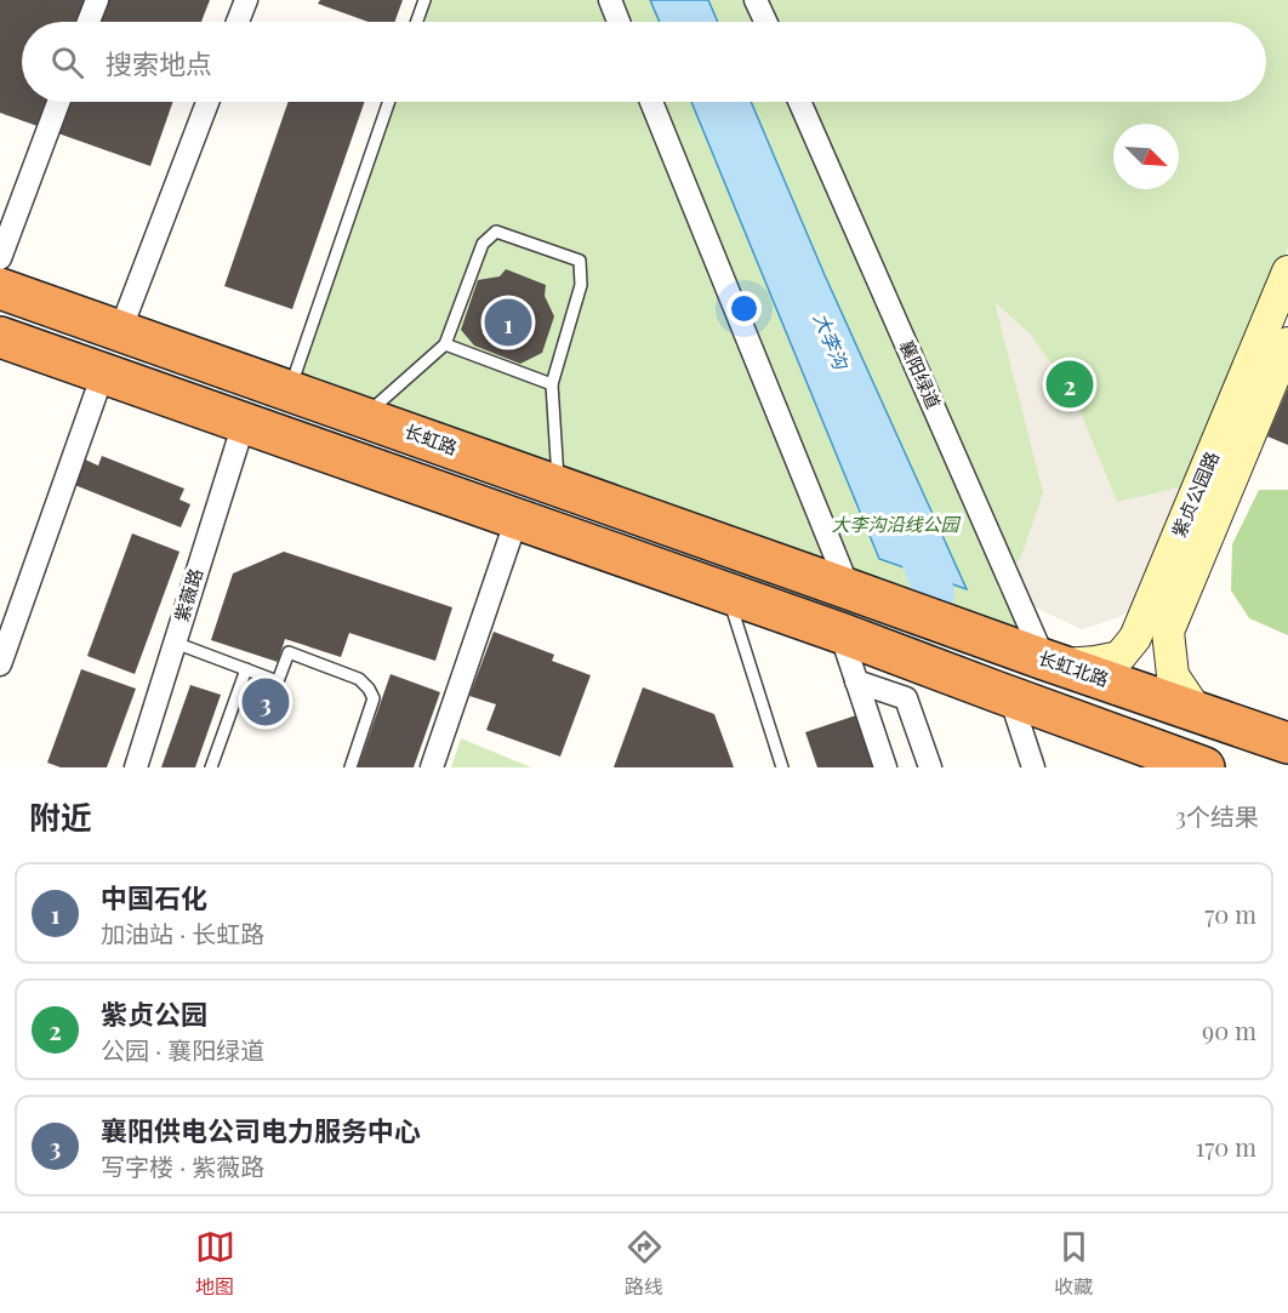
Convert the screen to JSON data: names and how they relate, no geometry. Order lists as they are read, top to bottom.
{
  "streets": {
    "highway": ["长虹路", "长虹北路"],
    "street": ["襄阳绿道", "紫贞公园路", "紫薇路"]
  },
  "crossings": [
    ["襄阳绿道", "紫贞公园路"],
    ["襄阳绿道", "长虹北路"],
    ["长虹路", "长虹北路"],
    ["紫贞公园路", "长虹北路"]
  ],
  "water": ["大李沟"],
  "parks": ["大李沟沿线公园"],
  "north": "bottom right",
  "page": {
    "search": "搜索地点",
    "pins": ["1", "2", "3"],
    "heading": ["附近", "3个结果"],
    "list": [
      {
        "mark": "1",
        "name": "中国石化",
        "note": "加油站 · 长虹路",
        "value": "70 m"
      },
      {
        "mark": "2",
        "name": "紫贞公园",
        "note": "公园 · 襄阳绿道",
        "value": "90 m"
      },
      {
        "mark": "3",
        "name": "襄阳供电公司电力服务中心",
        "note": "写字楼 · 紫薇路",
        "value": "170 m"
      }
    ],
    "nav": ["地图", "路线", "收藏"]
  }
}
